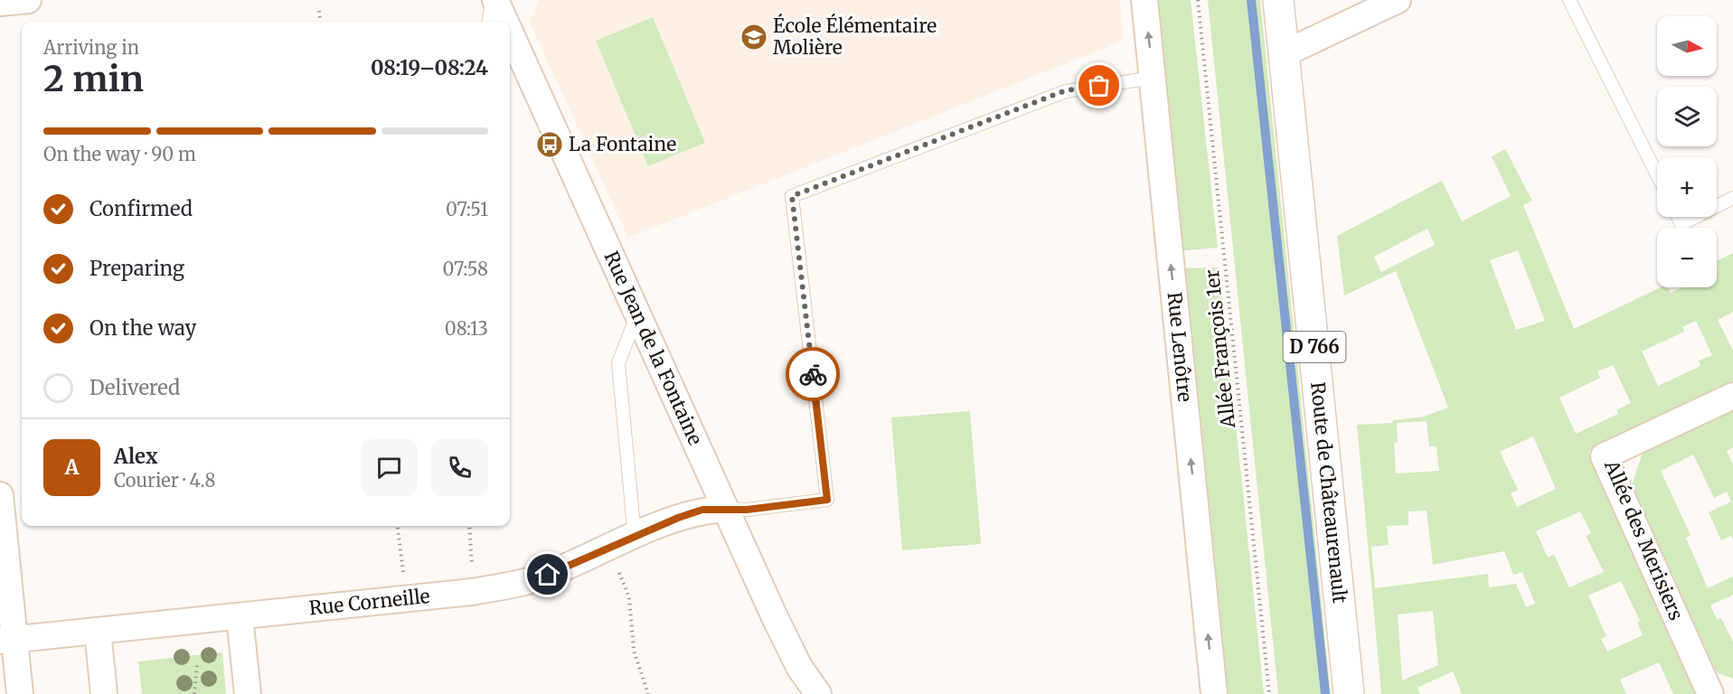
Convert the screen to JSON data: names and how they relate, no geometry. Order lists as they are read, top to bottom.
{
  "streets": {
    "main road": ["D 766", "Route de Châteaurenault"],
    "street": [
      "Rue Lenôtre",
      "Rue Jean de la Fontaine",
      "Allée des Merisiers",
      "Rue Corneille"
    ],
    "path": ["Allée François 1er"]
  },
  "crossings": [
    ["Rue Jean de la Fontaine", "Rue Corneille"]
  ],
  "one_way": ["Rue Lenôtre"],
  "places": {
    "school or university": ["École Élémentaire Molière"],
    "bus stop": ["La Fontaine"]
  },
  "north": "right",
  "page": {
    "map_buttons": ["+", "−"],
    "heading": ["2 min", "Arriving in", "08:19–08:24"],
    "panel": ["Alex", "Courier · 4.8"],
    "bar": "On the way · 90 m",
    "list": [
      ["Confirmed", "07:51"],
      ["Preparing", "07:58"],
      ["On the way", "08:13"],
      "Delivered"
    ],
    "round": "A"
  }
}
